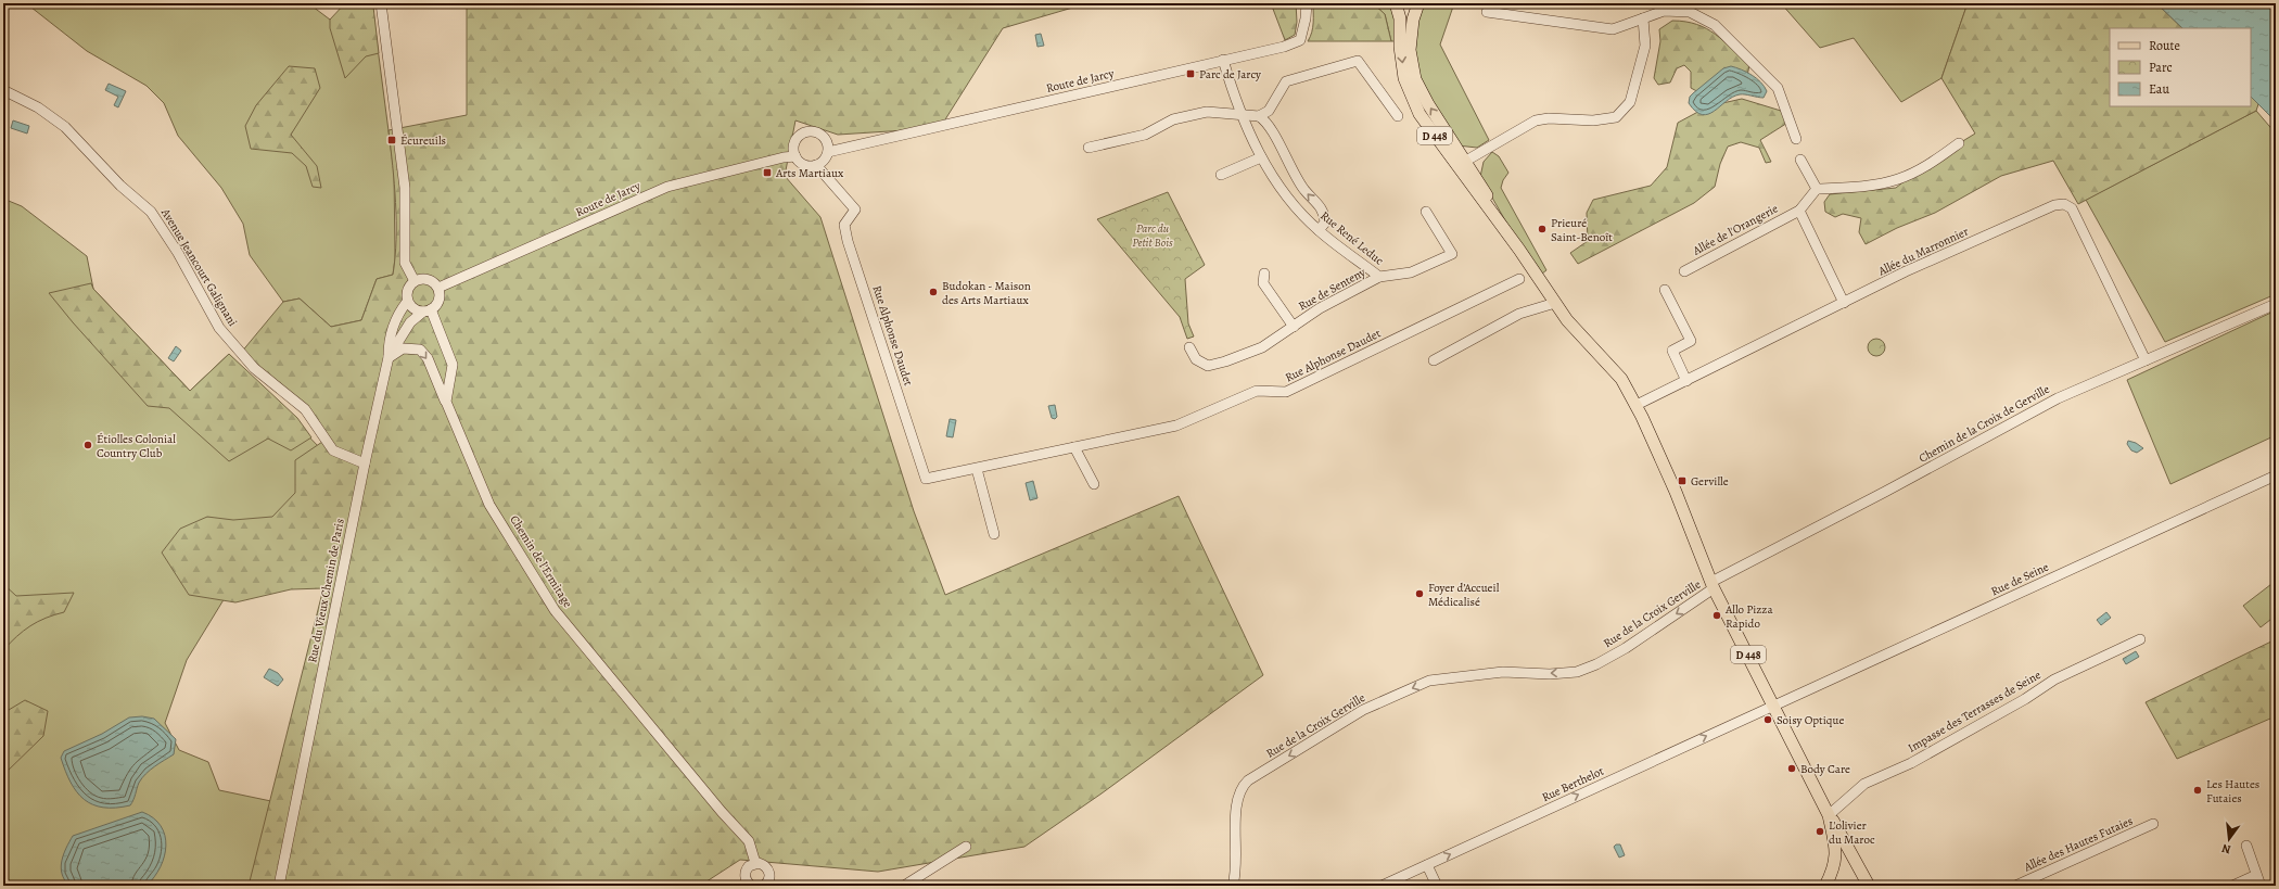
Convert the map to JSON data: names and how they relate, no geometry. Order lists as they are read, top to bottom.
{
  "streets": {
    "main road": ["D 448"],
    "street": [
      "Route de Jarcy",
      "Allée de l'Orangerie",
      "Rue René Leduc",
      "Allée du Marronnier",
      "Avenue Jeancourt Galignani",
      "Rue de Senteny",
      "Rue Alphonse Daudet",
      "Chemin de la Croix de Gerville",
      "Chemin de l'Ermitage",
      "Rue de Seine",
      "Rue du Vieux Chemin de Paris",
      "Rue de la Croix Gerville",
      "Impasse des Terrasses de Seine",
      "Rue Berthelot",
      "Allée des Hautes Futaies"
    ]
  },
  "crossings": [
    ["Route de Jarcy", "Rue René Leduc"],
    ["Route de Jarcy", "Rue Alphonse Daudet"],
    ["Route de Jarcy", "Rue du Vieux Chemin de Paris"],
    ["D 448", "Allée du Marronnier"],
    ["D 448", "Chemin de la Croix de Gerville"],
    ["D 448", "Rue de Seine"],
    ["D 448", "Rue de la Croix Gerville"],
    ["D 448", "Impasse des Terrasses de Seine"],
    ["D 448", "Rue Berthelot"],
    ["Rue René Leduc", "Rue de Senteny"],
    ["Allée du Marronnier", "Chemin de la Croix de Gerville"],
    ["Avenue Jeancourt Galignani", "Rue du Vieux Chemin de Paris"],
    ["Chemin de la Croix de Gerville", "Rue de la Croix Gerville"],
    ["Chemin de l'Ermitage", "Rue du Vieux Chemin de Paris"],
    ["Rue de Seine", "Rue Berthelot"]
  ],
  "one_way": ["Rue de la Croix Gerville", "Rue Berthelot"],
  "parks": ["Parc du Petit Bois"],
  "places": {
    "transit": [
      "Parc de Jarcy",
      "Écureuils",
      "Arts Martiaux",
      "Gerville"
    ],
    "other": [
      "Prieuré Saint-Benoît",
      "Budokan - Maison des Arts Martiaux",
      "Étiolles Colonial Country Club",
      "Foyer d’Accueil Médicalisé",
      "Allo Pizza Rapido",
      "Soisy Optique",
      "Body Care",
      "Les Hautes Futaies",
      "L'olivier du Maroc"
    ]
  },
  "legend": ["Route", "Parc", "Eau"],
  "north": "bottom"
}
